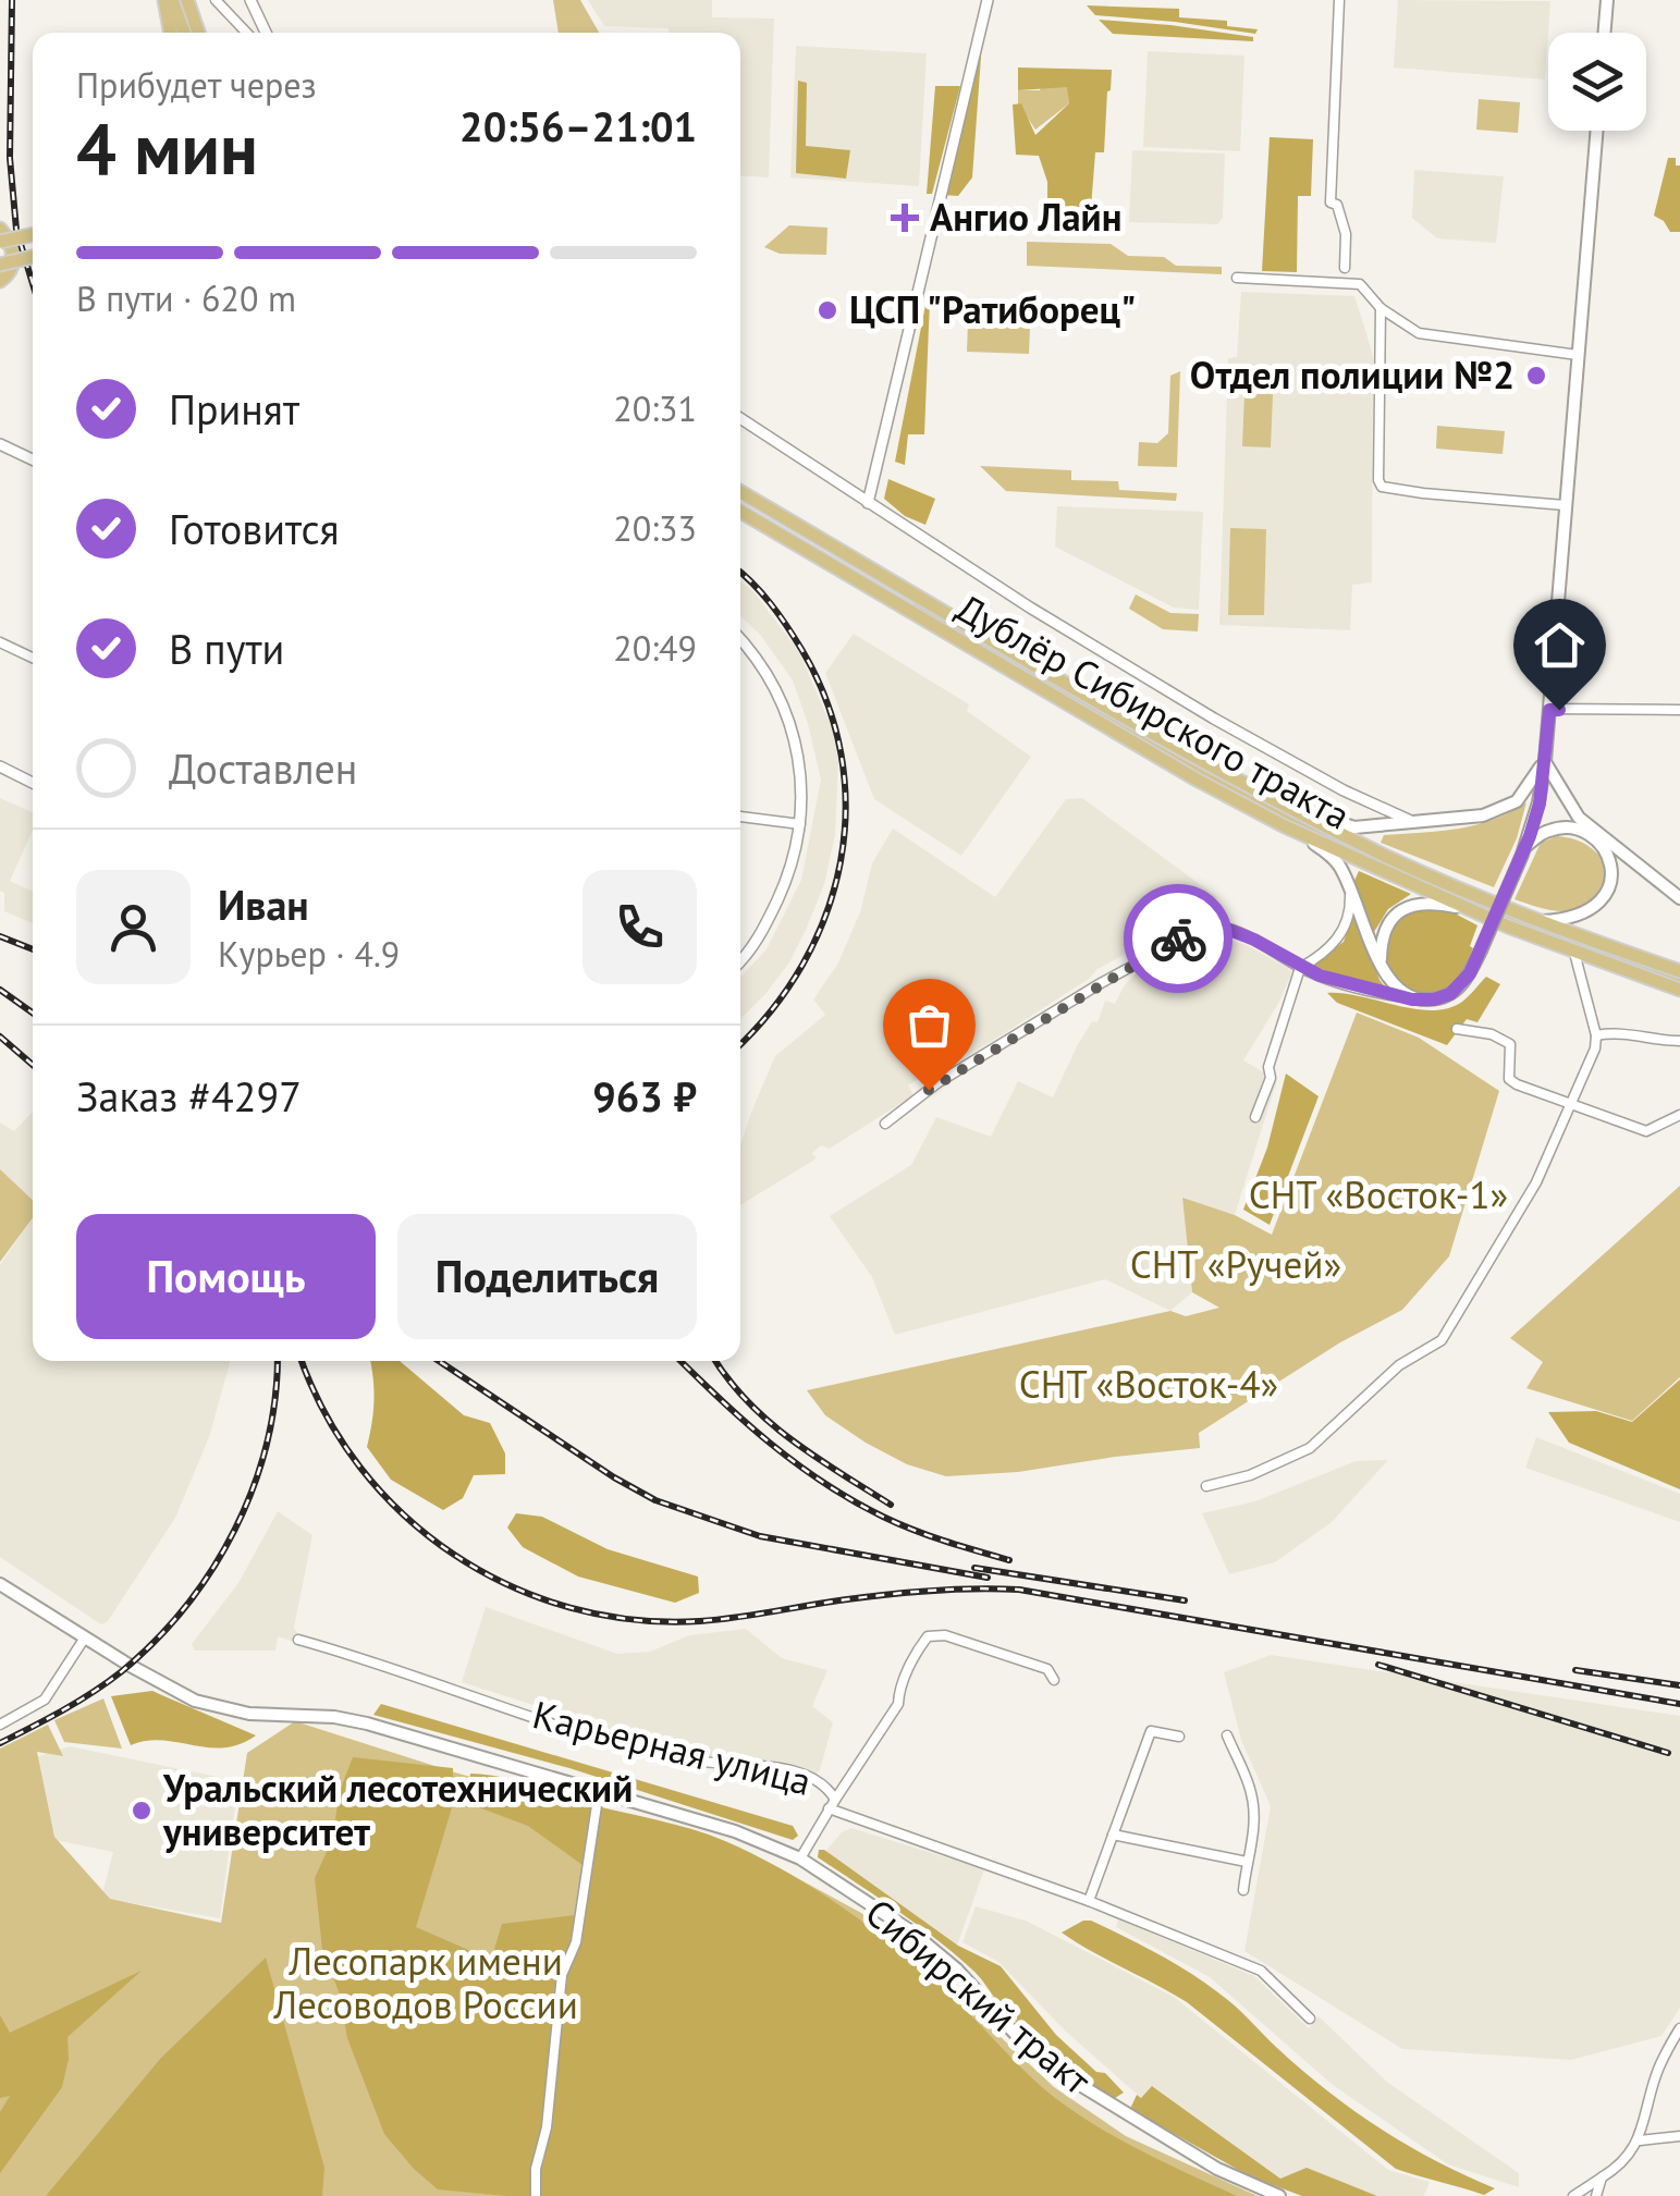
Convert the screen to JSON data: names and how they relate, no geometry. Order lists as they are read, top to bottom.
{
  "streets": {
    "main road": ["Дублёр Сибирского тракта", "Сибирский тракт"],
    "street": ["Карьерная улица"]
  },
  "parks": [
    "СНТ «Восток-1»",
    "СНТ «Ручей»",
    "СНТ «Восток-4»",
    "Лесопарк имени Лесоводов России"
  ],
  "places": {
    "health": ["Ангио Лайн"],
    "other": ["ЦСП \"Ратиборец\"", "Отдел полиции №2", "Уральский лесотехнический университет"]
  },
  "page": {
    "heading": ["4 мин", "Прибудет через", "20:56–21:01"],
    "panel": [
      "Иван",
      "Курьер · 4.9",
      "Заказ #4297",
      "963 ₽"
    ],
    "bar": "В пути · 620 m",
    "list": [
      ["Принят", "20:31"],
      ["Готовится", "20:33"],
      ["В пути", "20:49"],
      "Доставлен"
    ],
    "buttons": ["Помощь", "Поделиться"]
  }
}
